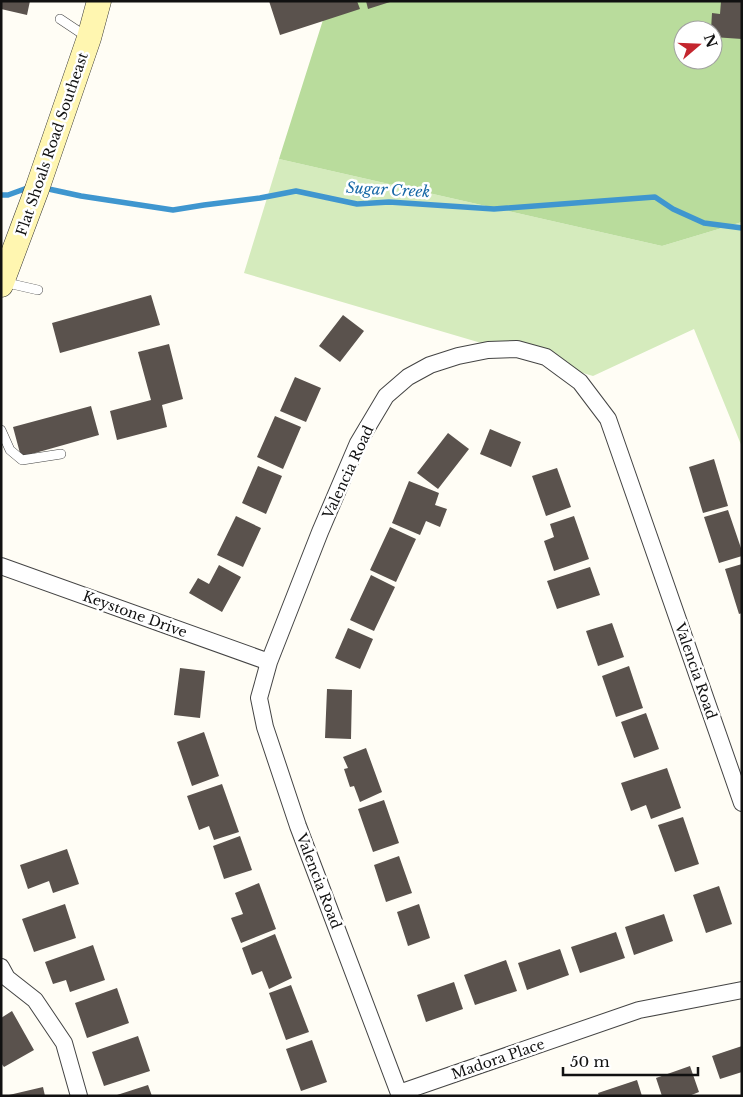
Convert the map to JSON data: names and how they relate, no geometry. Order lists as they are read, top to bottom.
{
  "streets": {
    "street": [
      "Flat Shoals Road Southeast",
      "Valencia Road",
      "Keystone Drive",
      "Madora Place"
    ]
  },
  "crossings": [
    ["Valencia Road", "Keystone Drive"],
    ["Valencia Road", "Madora Place"]
  ],
  "water": ["Sugar Creek"],
  "scale_bar": "50 m",
  "north": "right"
}
